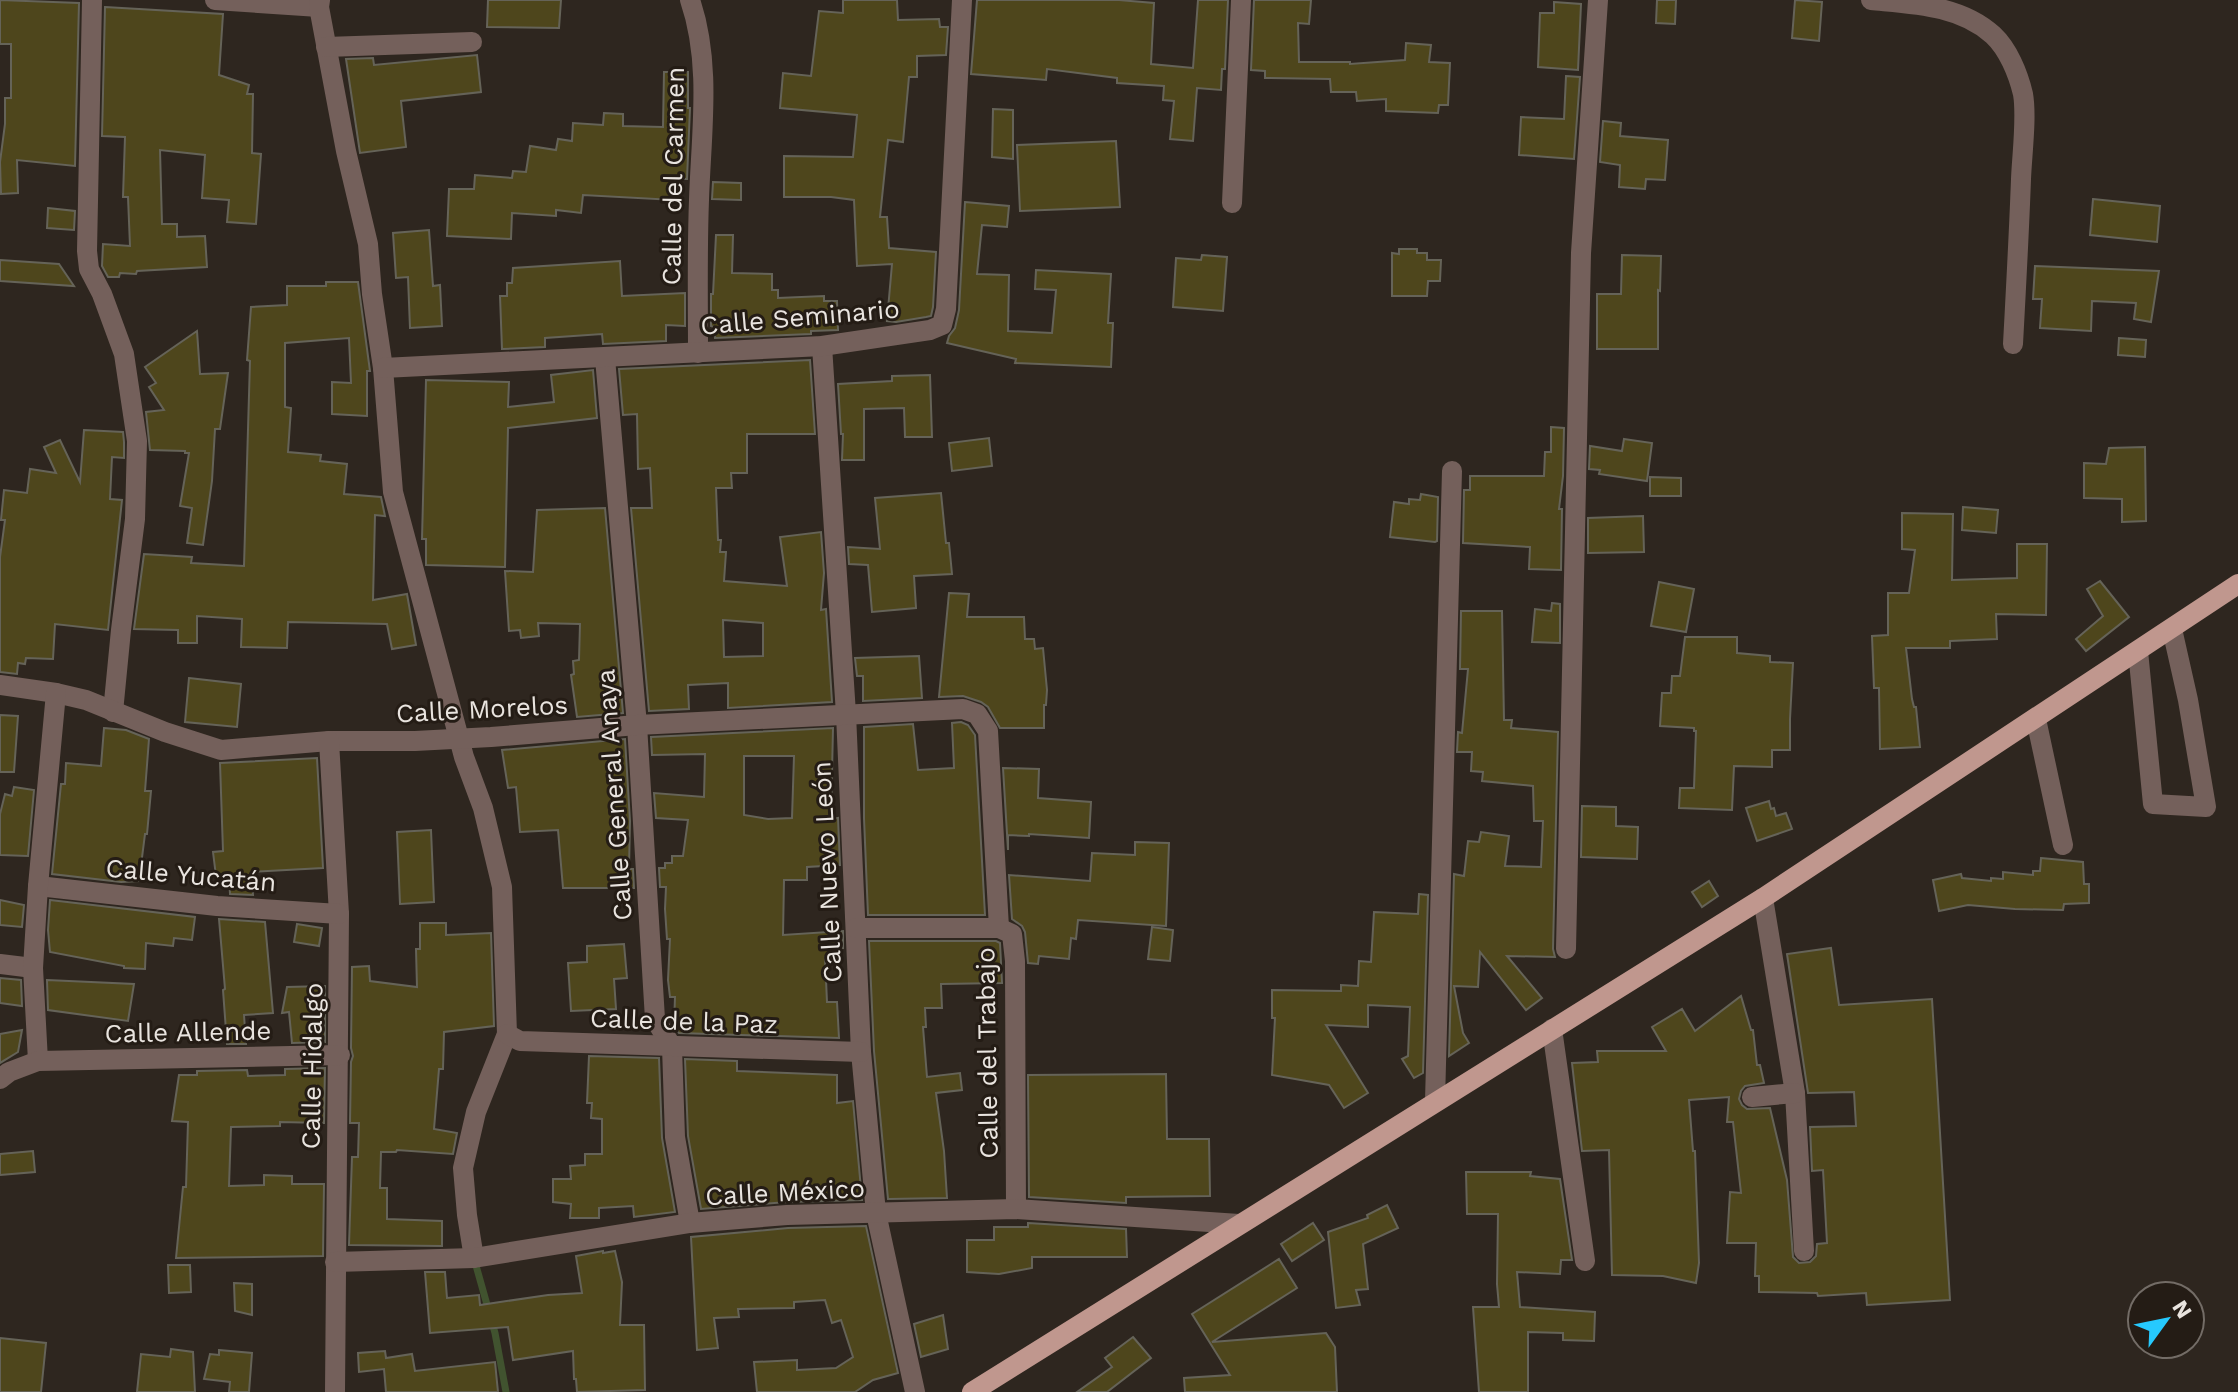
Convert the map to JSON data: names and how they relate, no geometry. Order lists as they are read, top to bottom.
{
  "streets": {
    "street": [
      "Calle del Carmen",
      "Calle Seminario",
      "Calle Morelos",
      "Calle General Anaya",
      "Calle Nuevo León",
      "Calle Yucatán",
      "Calle de la Paz",
      "Calle Allende",
      "Calle del Trabajo",
      "Calle Hidalgo",
      "Calle México"
    ]
  },
  "crossings": [
    ["Calle del Carmen", "Calle Seminario"],
    ["Calle Seminario", "Calle General Anaya"],
    ["Calle Seminario", "Calle Nuevo León"],
    ["Calle Morelos", "Calle General Anaya"],
    ["Calle Morelos", "Calle Nuevo León"],
    ["Calle Morelos", "Calle del Trabajo"],
    ["Calle Morelos", "Calle Hidalgo"],
    ["Calle General Anaya", "Calle de la Paz"],
    ["Calle General Anaya", "Calle México"],
    ["Calle Nuevo León", "Calle de la Paz"],
    ["Calle Nuevo León", "Calle México"],
    ["Calle Yucatán", "Calle Hidalgo"],
    ["Calle Allende", "Calle Hidalgo"],
    ["Calle del Trabajo", "Calle México"],
    ["Calle Hidalgo", "Calle México"]
  ],
  "north": "top right"
}
